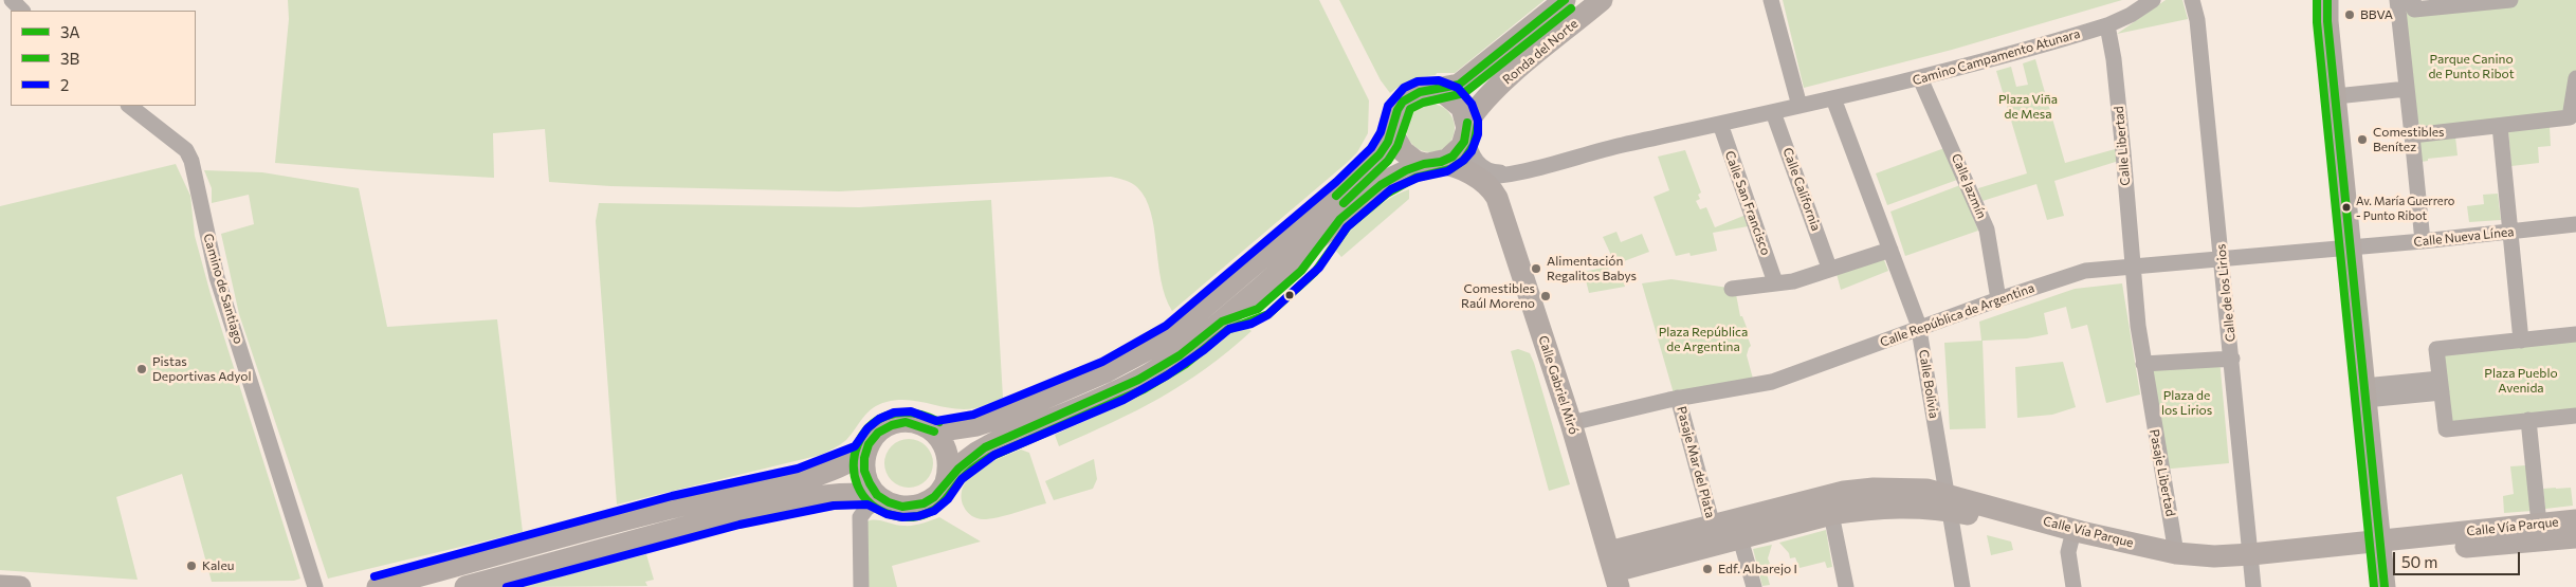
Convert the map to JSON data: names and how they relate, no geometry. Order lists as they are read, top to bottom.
{
  "streets": {
    "main road": ["Ronda del Norte", "Calle Gabriel Miró", "Calle Vía Parque"],
    "street": [
      "Camino Campamento Atunara",
      "Calle Libertad",
      "Calle Jazmín",
      "Calle California",
      "Calle San Francisco",
      "Calle Nueva Línea",
      "Camino de Santiago",
      "Calle de los Lirios",
      "Calle República de Argentina",
      "Calle Bolivia",
      "Pasaje Mar del Plata",
      "Pasaje Libertad"
    ]
  },
  "crossings": [
    ["Camino Campamento Atunara", "Calle Libertad"],
    ["Camino Campamento Atunara", "Calle Jazmín"],
    ["Camino Campamento Atunara", "Calle Bolivia"],
    ["Calle Libertad", "Calle República de Argentina"],
    ["Calle Libertad", "Pasaje Libertad"],
    ["Calle Jazmín", "Calle República de Argentina"],
    ["Calle Nueva Línea", "Calle República de Argentina"],
    ["Calle de los Lirios", "Calle República de Argentina"],
    ["Calle de los Lirios", "Calle Vía Parque"],
    ["Calle República de Argentina", "Calle Bolivia"],
    ["Calle República de Argentina", "Calle Gabriel Miró"],
    ["Calle República de Argentina", "Pasaje Mar del Plata"],
    ["Calle República de Argentina", "Pasaje Libertad"],
    ["Calle Bolivia", "Calle Vía Parque"],
    ["Calle Gabriel Miró", "Calle Vía Parque"],
    ["Pasaje Mar del Plata", "Calle Vía Parque"],
    ["Pasaje Libertad", "Calle Vía Parque"]
  ],
  "parks": [
    "Parque Canino de Punto Ribot",
    "Plaza Viña de Mesa",
    "Plaza República de Argentina",
    "Plaza Pueblo Avenida",
    "Plaza de los Lirios"
  ],
  "places": [
    "BBVA",
    "Comestibles Benítez",
    "Av. María Guerrero - Punto Ribot",
    "Alimentación Regalitos Babys",
    "Comestibles Raúl Moreno",
    "Pistas Deportivas Adyol",
    "Kaleu",
    "Edf. Albarejo I"
  ],
  "lines": ["transit line 3A", "transit line 3B", "transit line 2"],
  "legend": ["3A", "3B", "2"],
  "scale_bar": "50 m"
}
